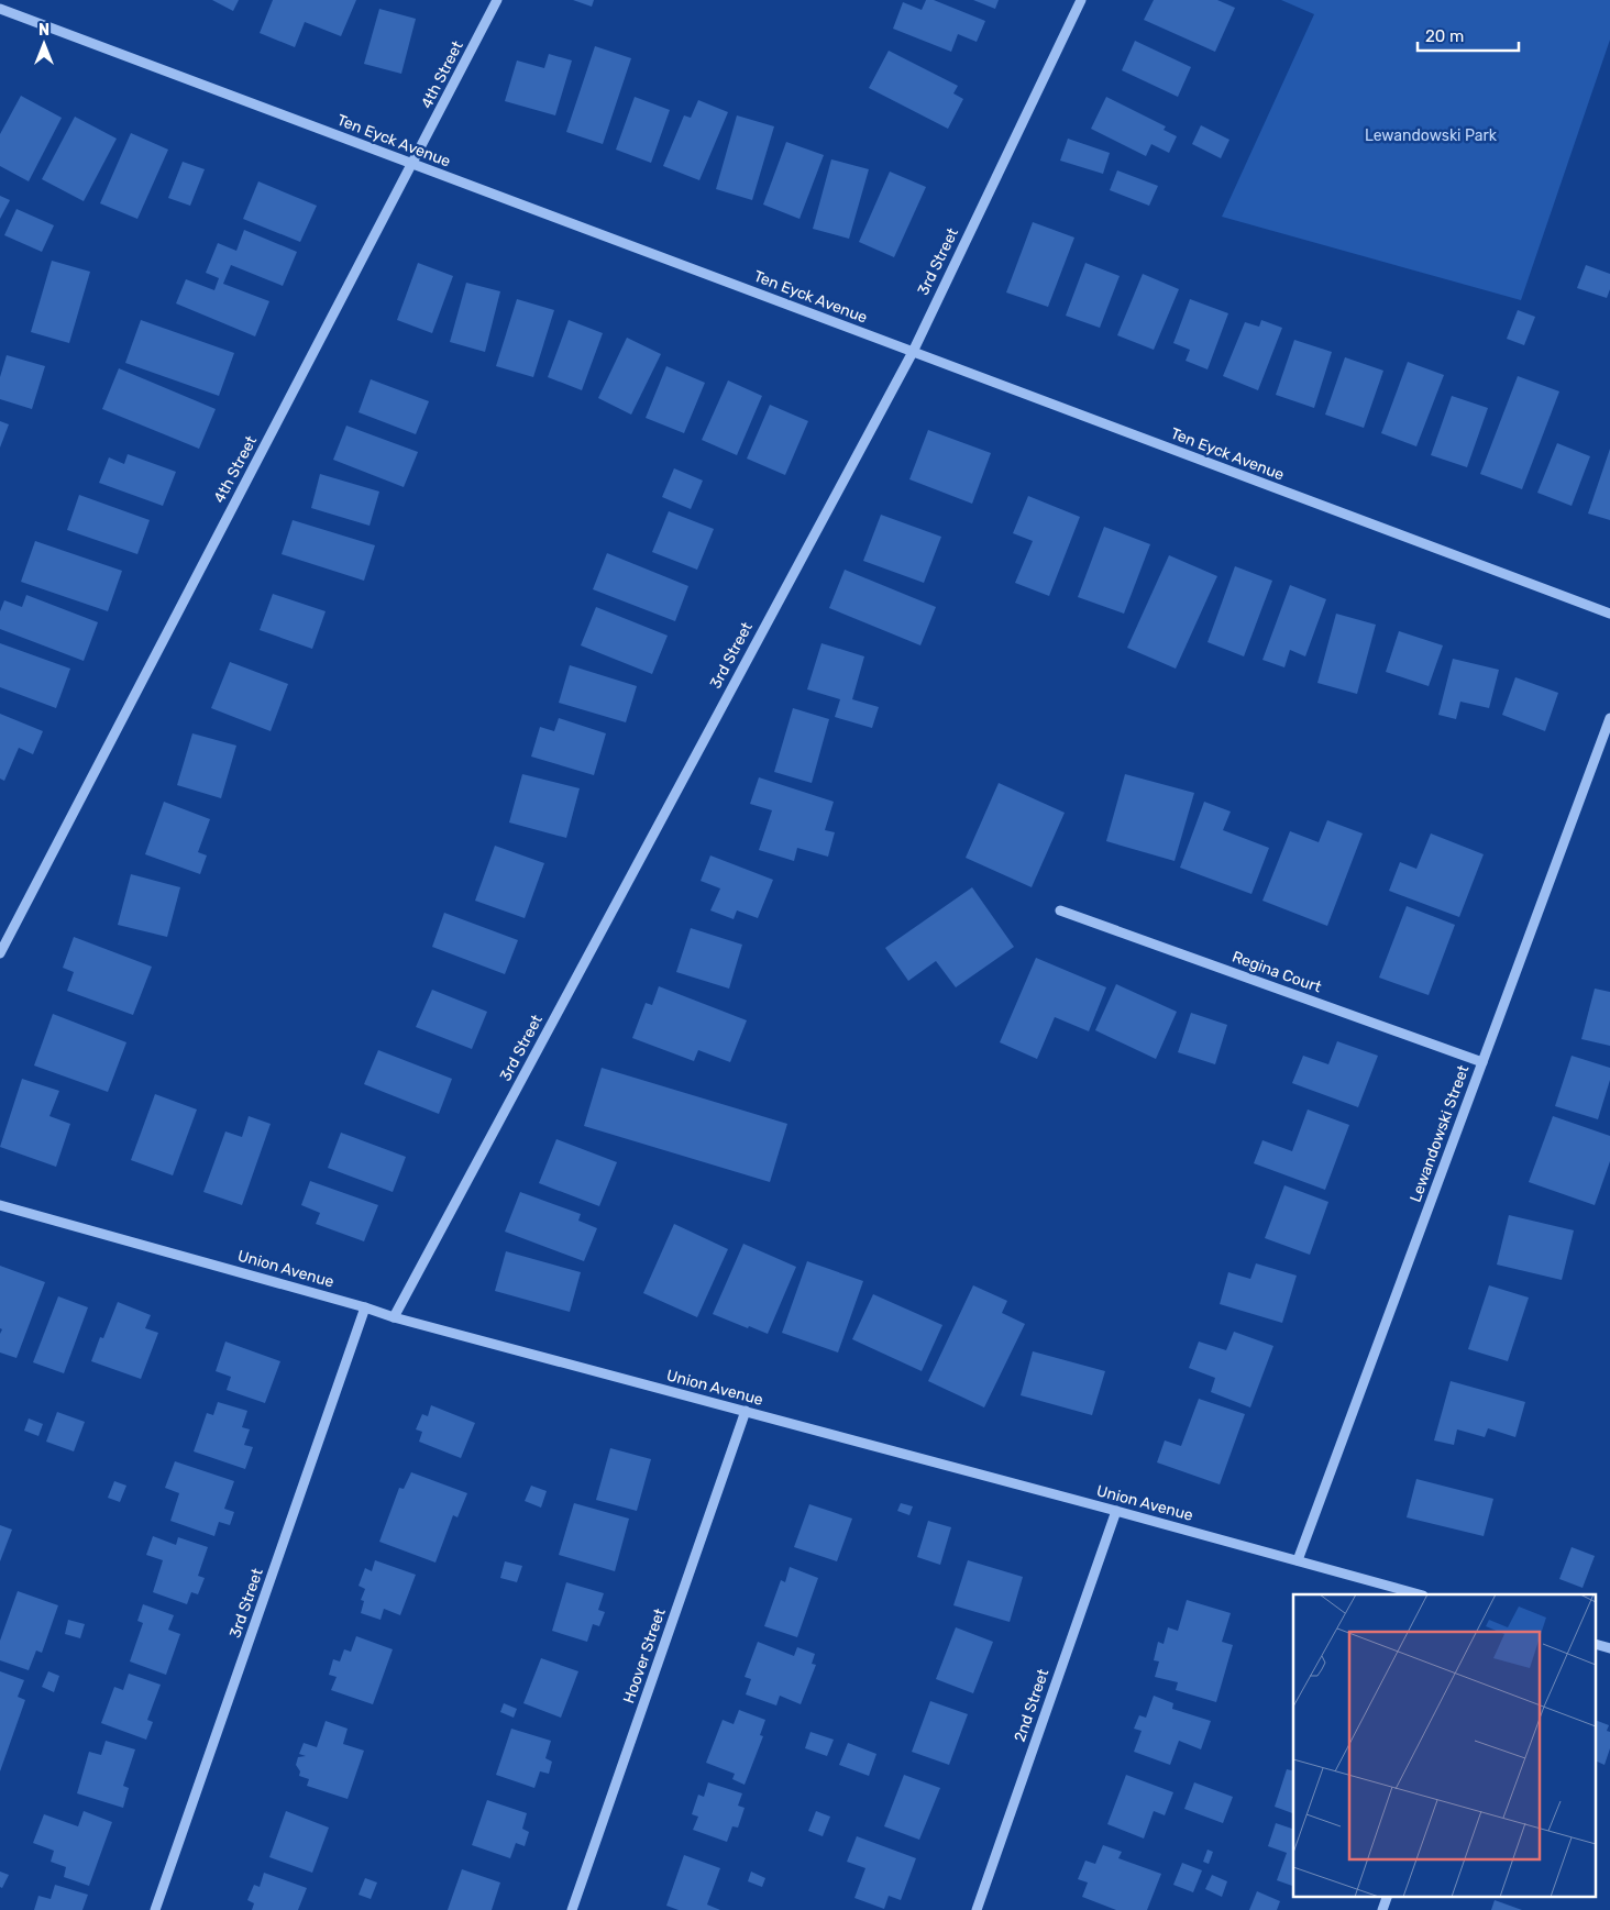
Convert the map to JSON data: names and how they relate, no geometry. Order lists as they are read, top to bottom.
{
  "streets": {
    "street": [
      "4th Street",
      "Ten Eyck Avenue",
      "3rd Street",
      "Regina Court",
      "Lewandowski Street",
      "Union Avenue",
      "Hoover Street",
      "2nd Street"
    ]
  },
  "crossings": [
    ["4th Street", "Ten Eyck Avenue"],
    ["Ten Eyck Avenue", "3rd Street"],
    ["3rd Street", "Union Avenue"],
    ["Regina Court", "Lewandowski Street"],
    ["Lewandowski Street", "Union Avenue"],
    ["Union Avenue", "Hoover Street"],
    ["Union Avenue", "2nd Street"]
  ],
  "parks": ["Lewandowski Park"],
  "scale_bar": "20 m",
  "north": "top"
}
